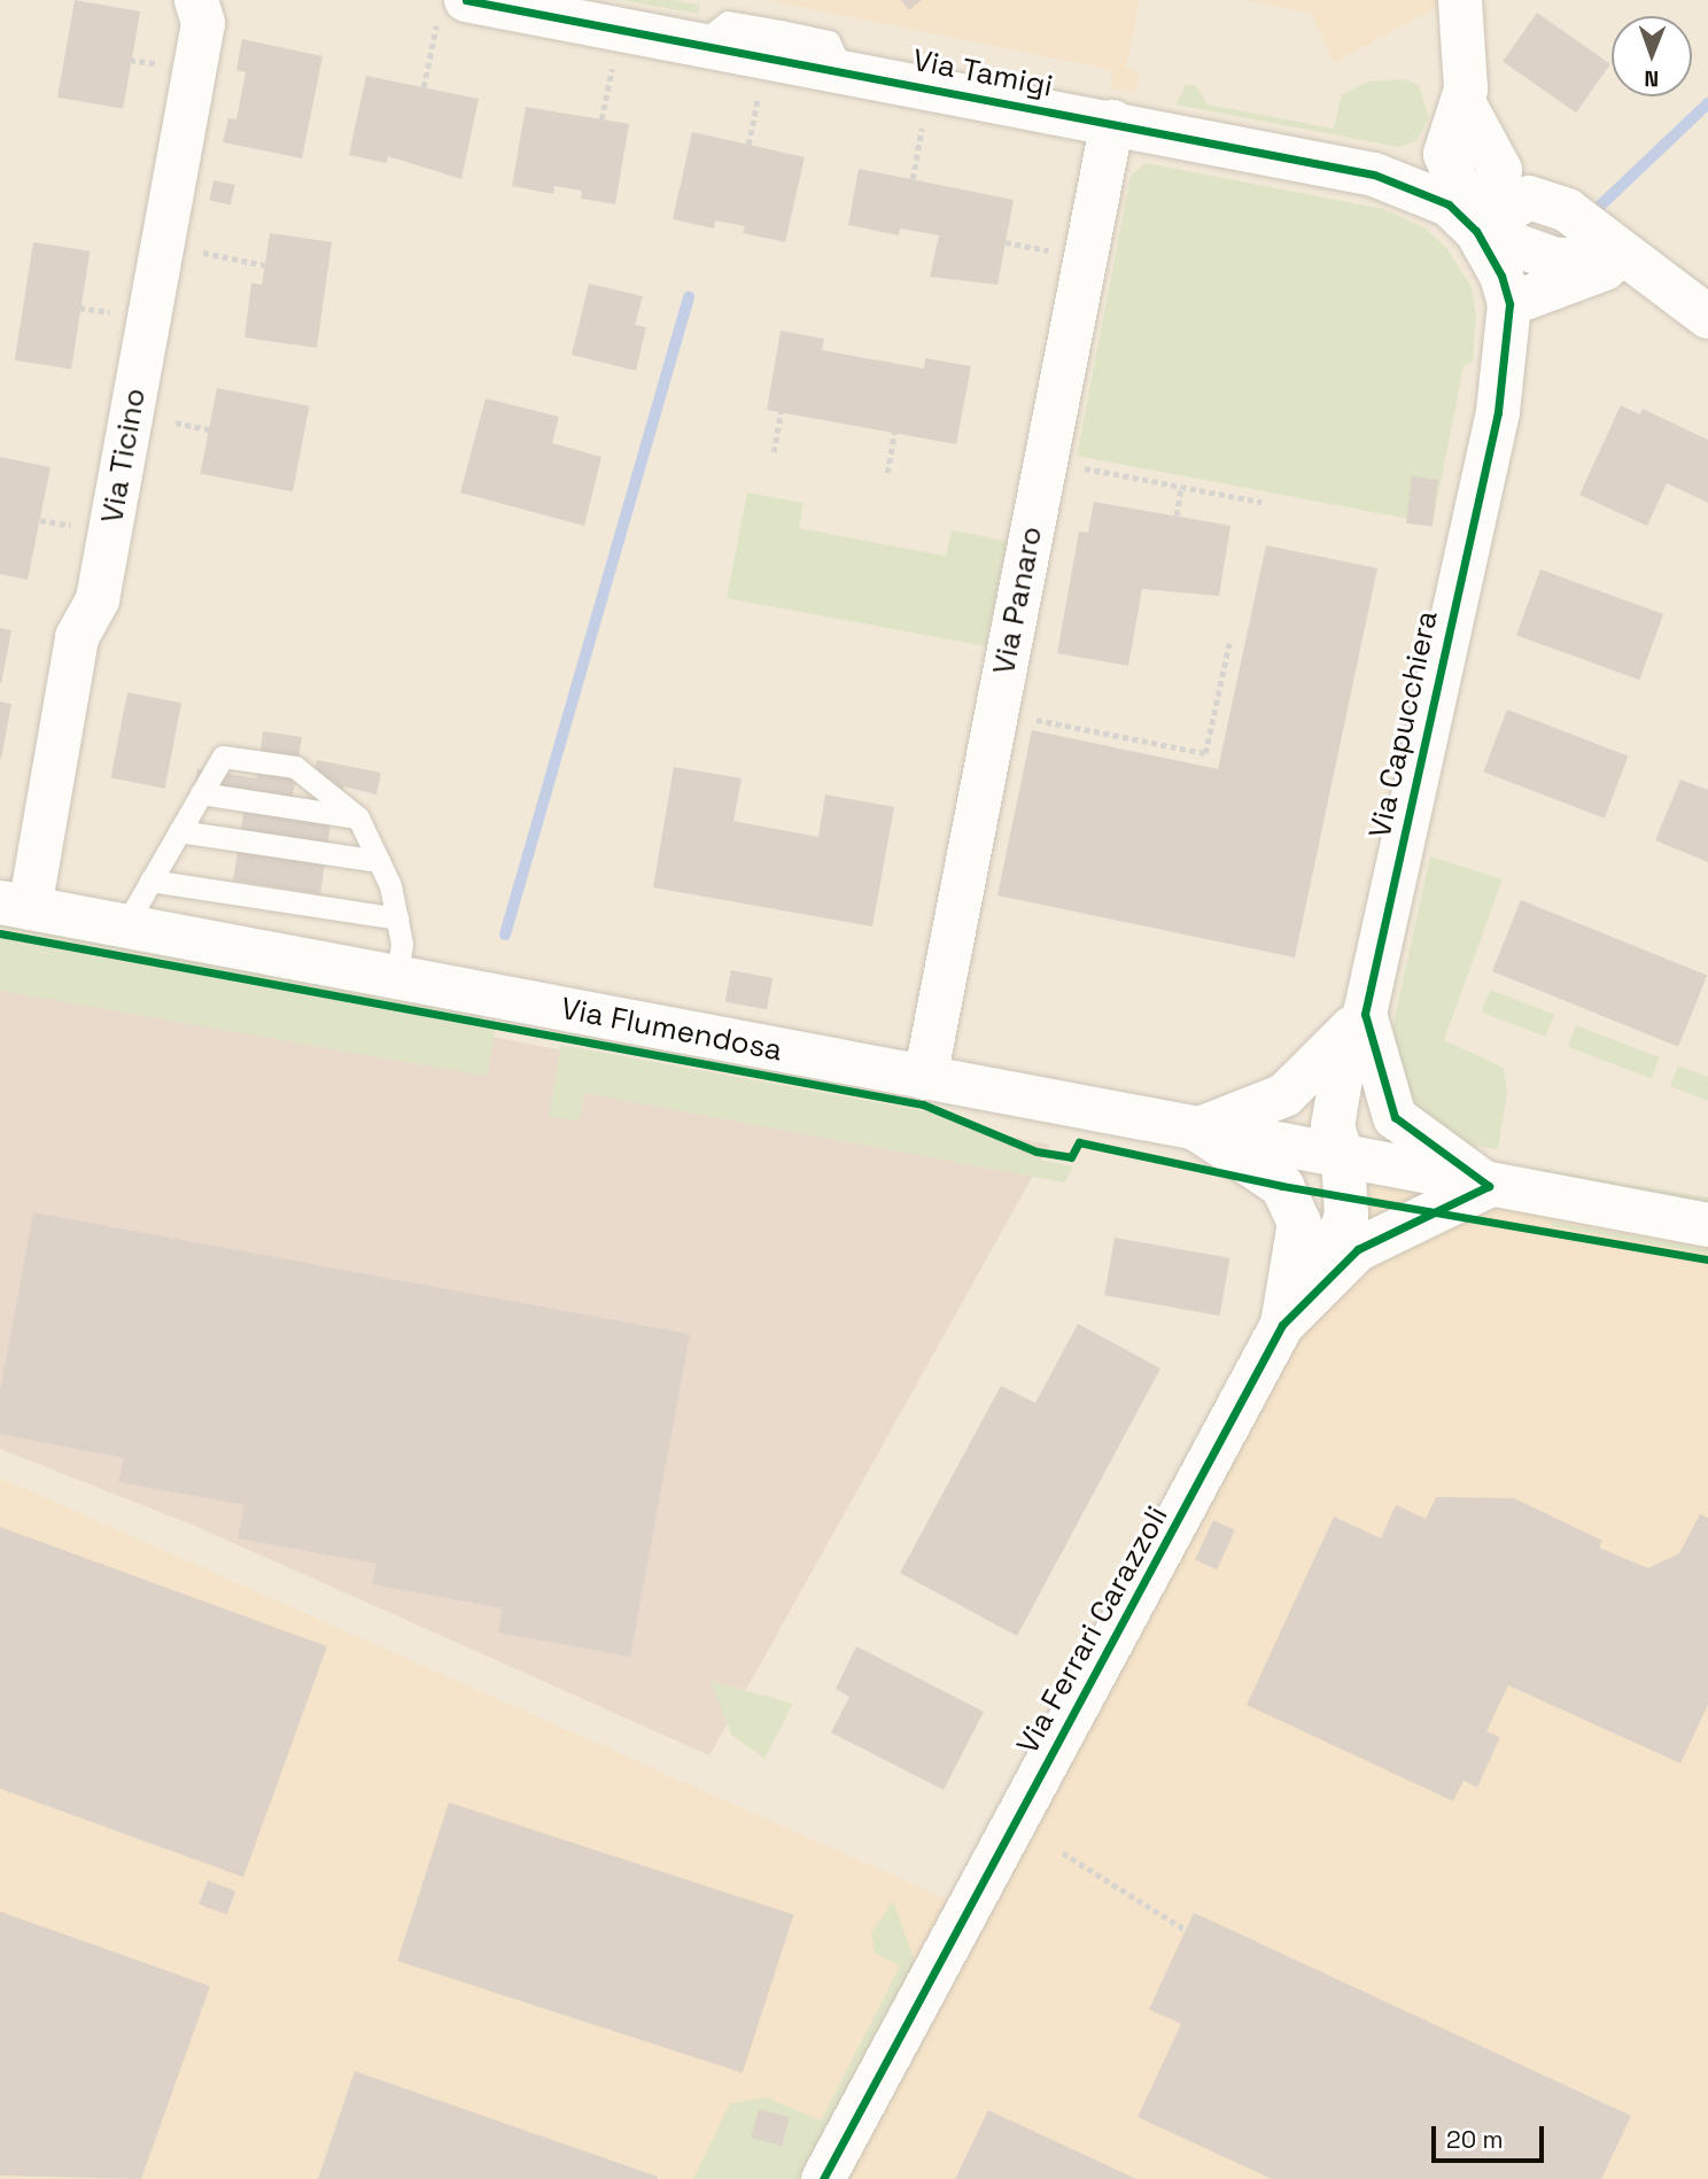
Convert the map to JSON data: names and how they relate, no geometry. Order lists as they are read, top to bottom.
{
  "streets": {
    "street": [
      "Via Tamigi",
      "Via Ticino",
      "Via Panaro",
      "Via Capucchiera",
      "Via Flumendosa",
      "Via Ferrari Carazzoli"
    ]
  },
  "crossings": [
    ["Via Tamigi", "Via Panaro"],
    ["Via Tamigi", "Via Capucchiera"],
    ["Via Ticino", "Via Flumendosa"],
    ["Via Panaro", "Via Flumendosa"],
    ["Via Capucchiera", "Via Flumendosa"],
    ["Via Capucchiera", "Via Ferrari Carazzoli"],
    ["Via Flumendosa", "Via Ferrari Carazzoli"]
  ],
  "scale_bar": "20 m",
  "north": "bottom"
}
